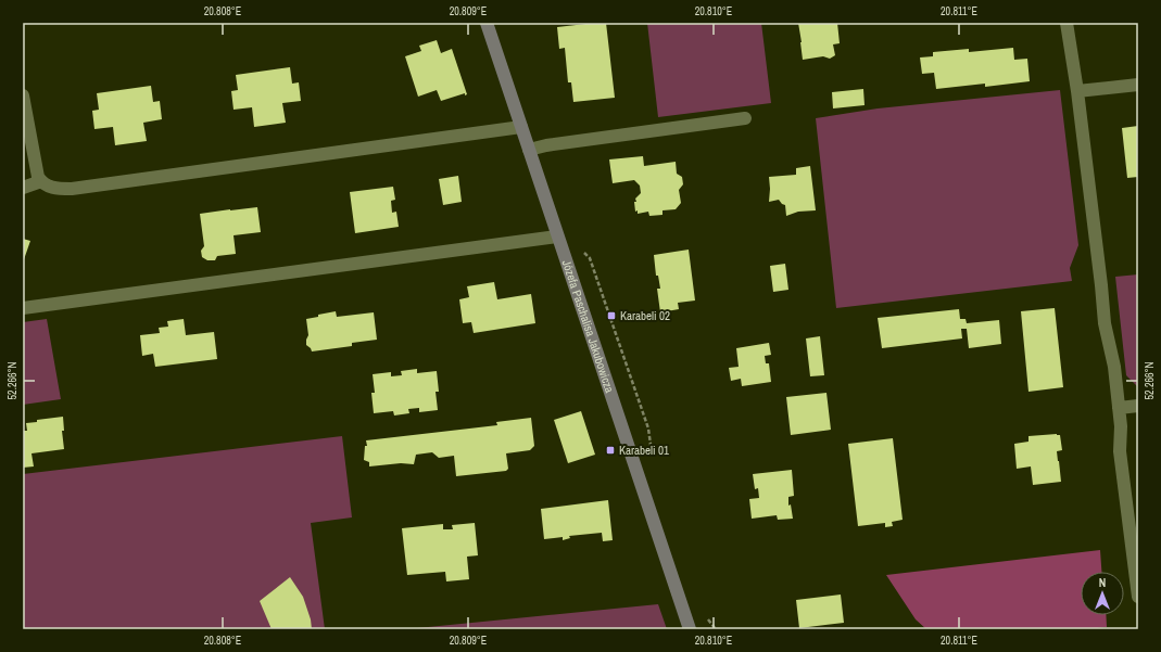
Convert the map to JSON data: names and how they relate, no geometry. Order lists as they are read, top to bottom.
{
  "streets": {
    "street": ["Józefa Paschalisa Jakubowicza"]
  },
  "places": {
    "transit": ["Karabeli 02", "Karabeli 01"]
  },
  "north": "top",
  "coordinates": [
    "20.808°E",
    "20.809°E",
    "20.810°E",
    "20.811°E",
    "52.266°N"
  ]
}
